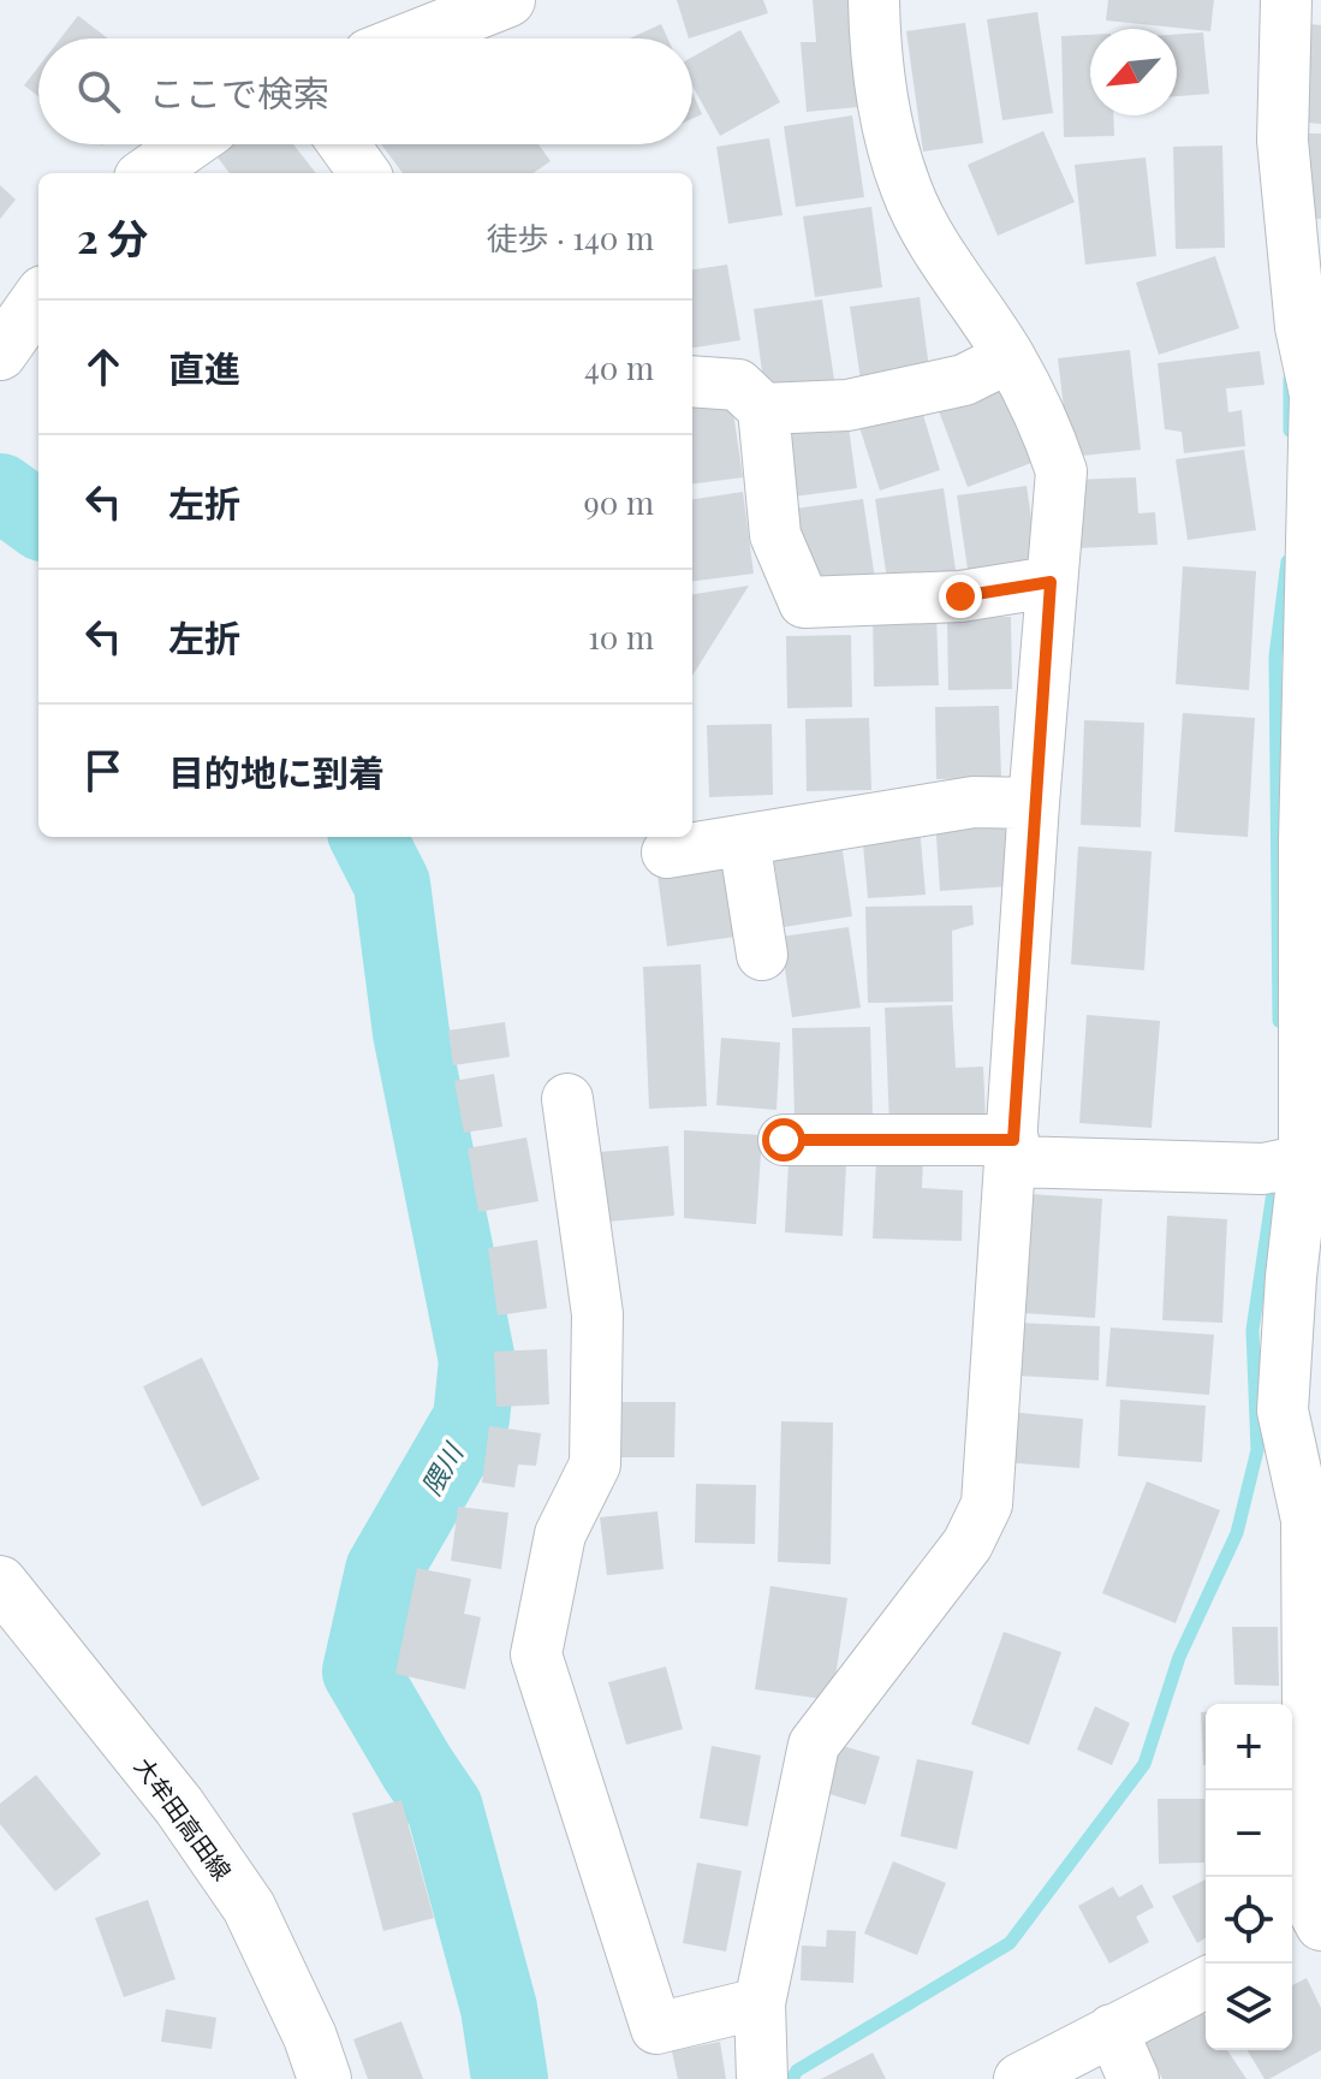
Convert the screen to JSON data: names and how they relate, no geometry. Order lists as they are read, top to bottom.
{
  "streets": {
    "main road": ["大牟田高田線"]
  },
  "water": ["隈川"],
  "north": "bottom left",
  "page": {
    "search": "ここで検索",
    "heading": ["2 分", "徒歩 · 140 m"],
    "list": [
      ["直進", "40 m"],
      ["左折", "90 m"],
      ["左折", "10 m"],
      "目的地に到着"
    ],
    "map_buttons": ["+", "−"]
  }
}
